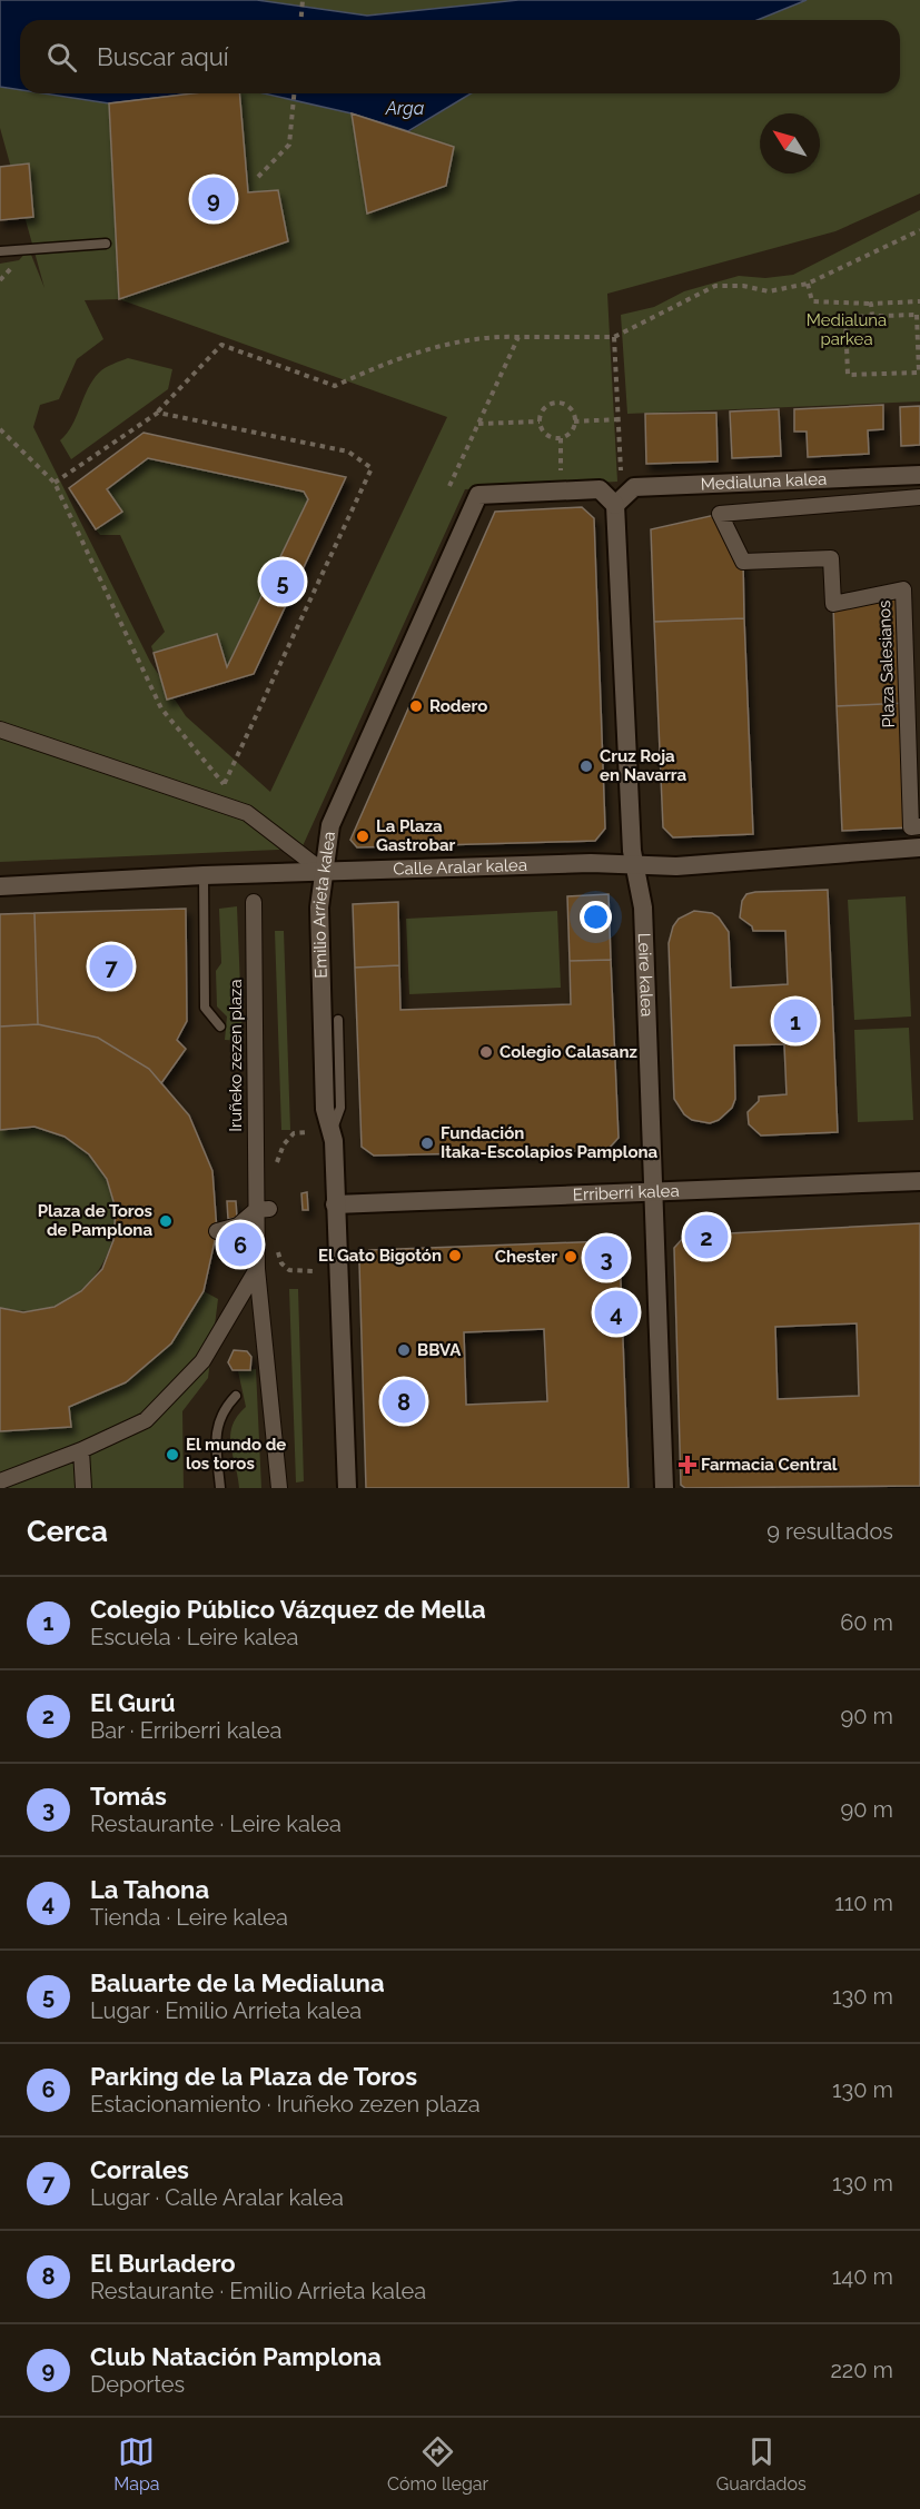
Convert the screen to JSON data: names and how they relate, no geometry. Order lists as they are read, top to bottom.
{
  "streets": {
    "street": [
      "Medialuna kalea",
      "Plaza Salesianos",
      "Calle Aralar kalea",
      "Emilio Arrieta kalea",
      "Leire kalea",
      "Iruñeko zezen plaza",
      "Erriberri kalea"
    ]
  },
  "crossings": [
    ["Medialuna kalea", "Emilio Arrieta kalea"],
    ["Medialuna kalea", "Leire kalea"],
    ["Calle Aralar kalea", "Emilio Arrieta kalea"],
    ["Calle Aralar kalea", "Leire kalea"],
    ["Emilio Arrieta kalea", "Leire kalea"],
    ["Emilio Arrieta kalea", "Erriberri kalea"],
    ["Leire kalea", "Erriberri kalea"]
  ],
  "water": ["Arga"],
  "parks": ["Medialuna parkea"],
  "places": {
    "other": [
      "Rodero",
      "Cruz Roja en Navarra",
      "La Plaza Gastrobar",
      "Colegio Calasanz",
      "Fundación Itaka-Escolapios Pamplona",
      "Plaza de Toros de Pamplona",
      "El Gato Bigotón",
      "Chester",
      "BBVA",
      "El mundo de los toros"
    ],
    "health": ["Farmacia Central"]
  },
  "north": "top left",
  "page": {
    "search": "Buscar aquí",
    "pins": [
      "9",
      "5",
      "7",
      "1",
      "2",
      "6",
      "3",
      "4",
      "8"
    ],
    "heading": ["Cerca", "9 resultados"],
    "list": [
      {
        "mark": "1",
        "name": "Colegio Público Vázquez de Mella",
        "note": "Escuela · Leire kalea",
        "value": "60 m"
      },
      {
        "mark": "2",
        "name": "El Gurú",
        "note": "Bar · Erriberri kalea",
        "value": "90 m"
      },
      {
        "mark": "3",
        "name": "Tomás",
        "note": "Restaurante · Leire kalea",
        "value": "90 m"
      },
      {
        "mark": "4",
        "name": "La Tahona",
        "note": "Tienda · Leire kalea",
        "value": "110 m"
      },
      {
        "mark": "5",
        "name": "Baluarte de la Medialuna",
        "note": "Lugar · Emilio Arrieta kalea",
        "value": "130 m"
      },
      {
        "mark": "6",
        "name": "Parking de la Plaza de Toros",
        "note": "Estacionamiento · Iruñeko zezen plaza",
        "value": "130 m"
      },
      {
        "mark": "7",
        "name": "Corrales",
        "note": "Lugar · Calle Aralar kalea",
        "value": "130 m"
      },
      {
        "mark": "8",
        "name": "El Burladero",
        "note": "Restaurante · Emilio Arrieta kalea",
        "value": "140 m"
      },
      {
        "mark": "9",
        "name": "Club Natación Pamplona",
        "note": "Deportes",
        "value": "220 m"
      }
    ],
    "nav": ["Mapa", "Cómo llegar", "Guardados"]
  }
}
